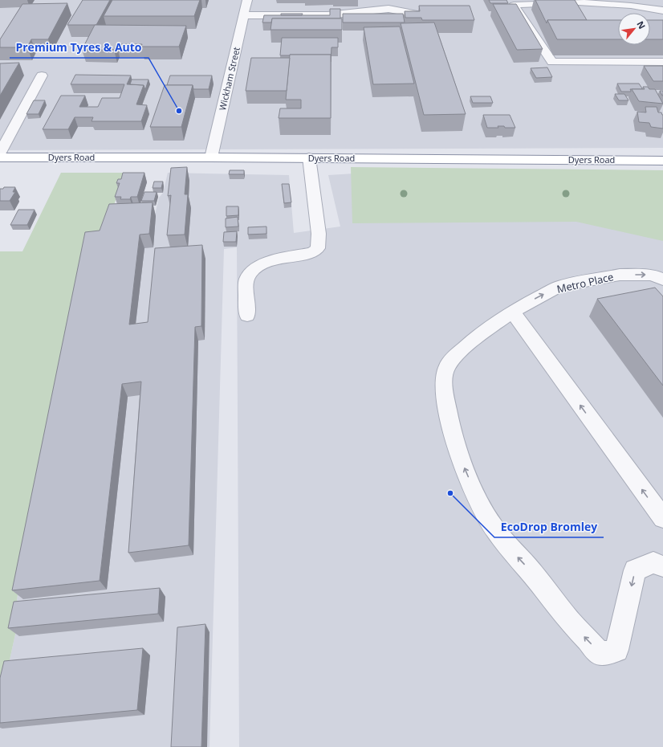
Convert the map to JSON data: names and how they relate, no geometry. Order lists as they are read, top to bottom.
{
  "streets": {
    "highway": ["Dyers Road"],
    "street": ["Wickham Street", "Metro Place"]
  },
  "crossings": [
    ["Wickham Street", "Dyers Road"]
  ],
  "places": ["Premium Tyres & Auto", "EcoDrop Bromley"],
  "north": "top right"
}
